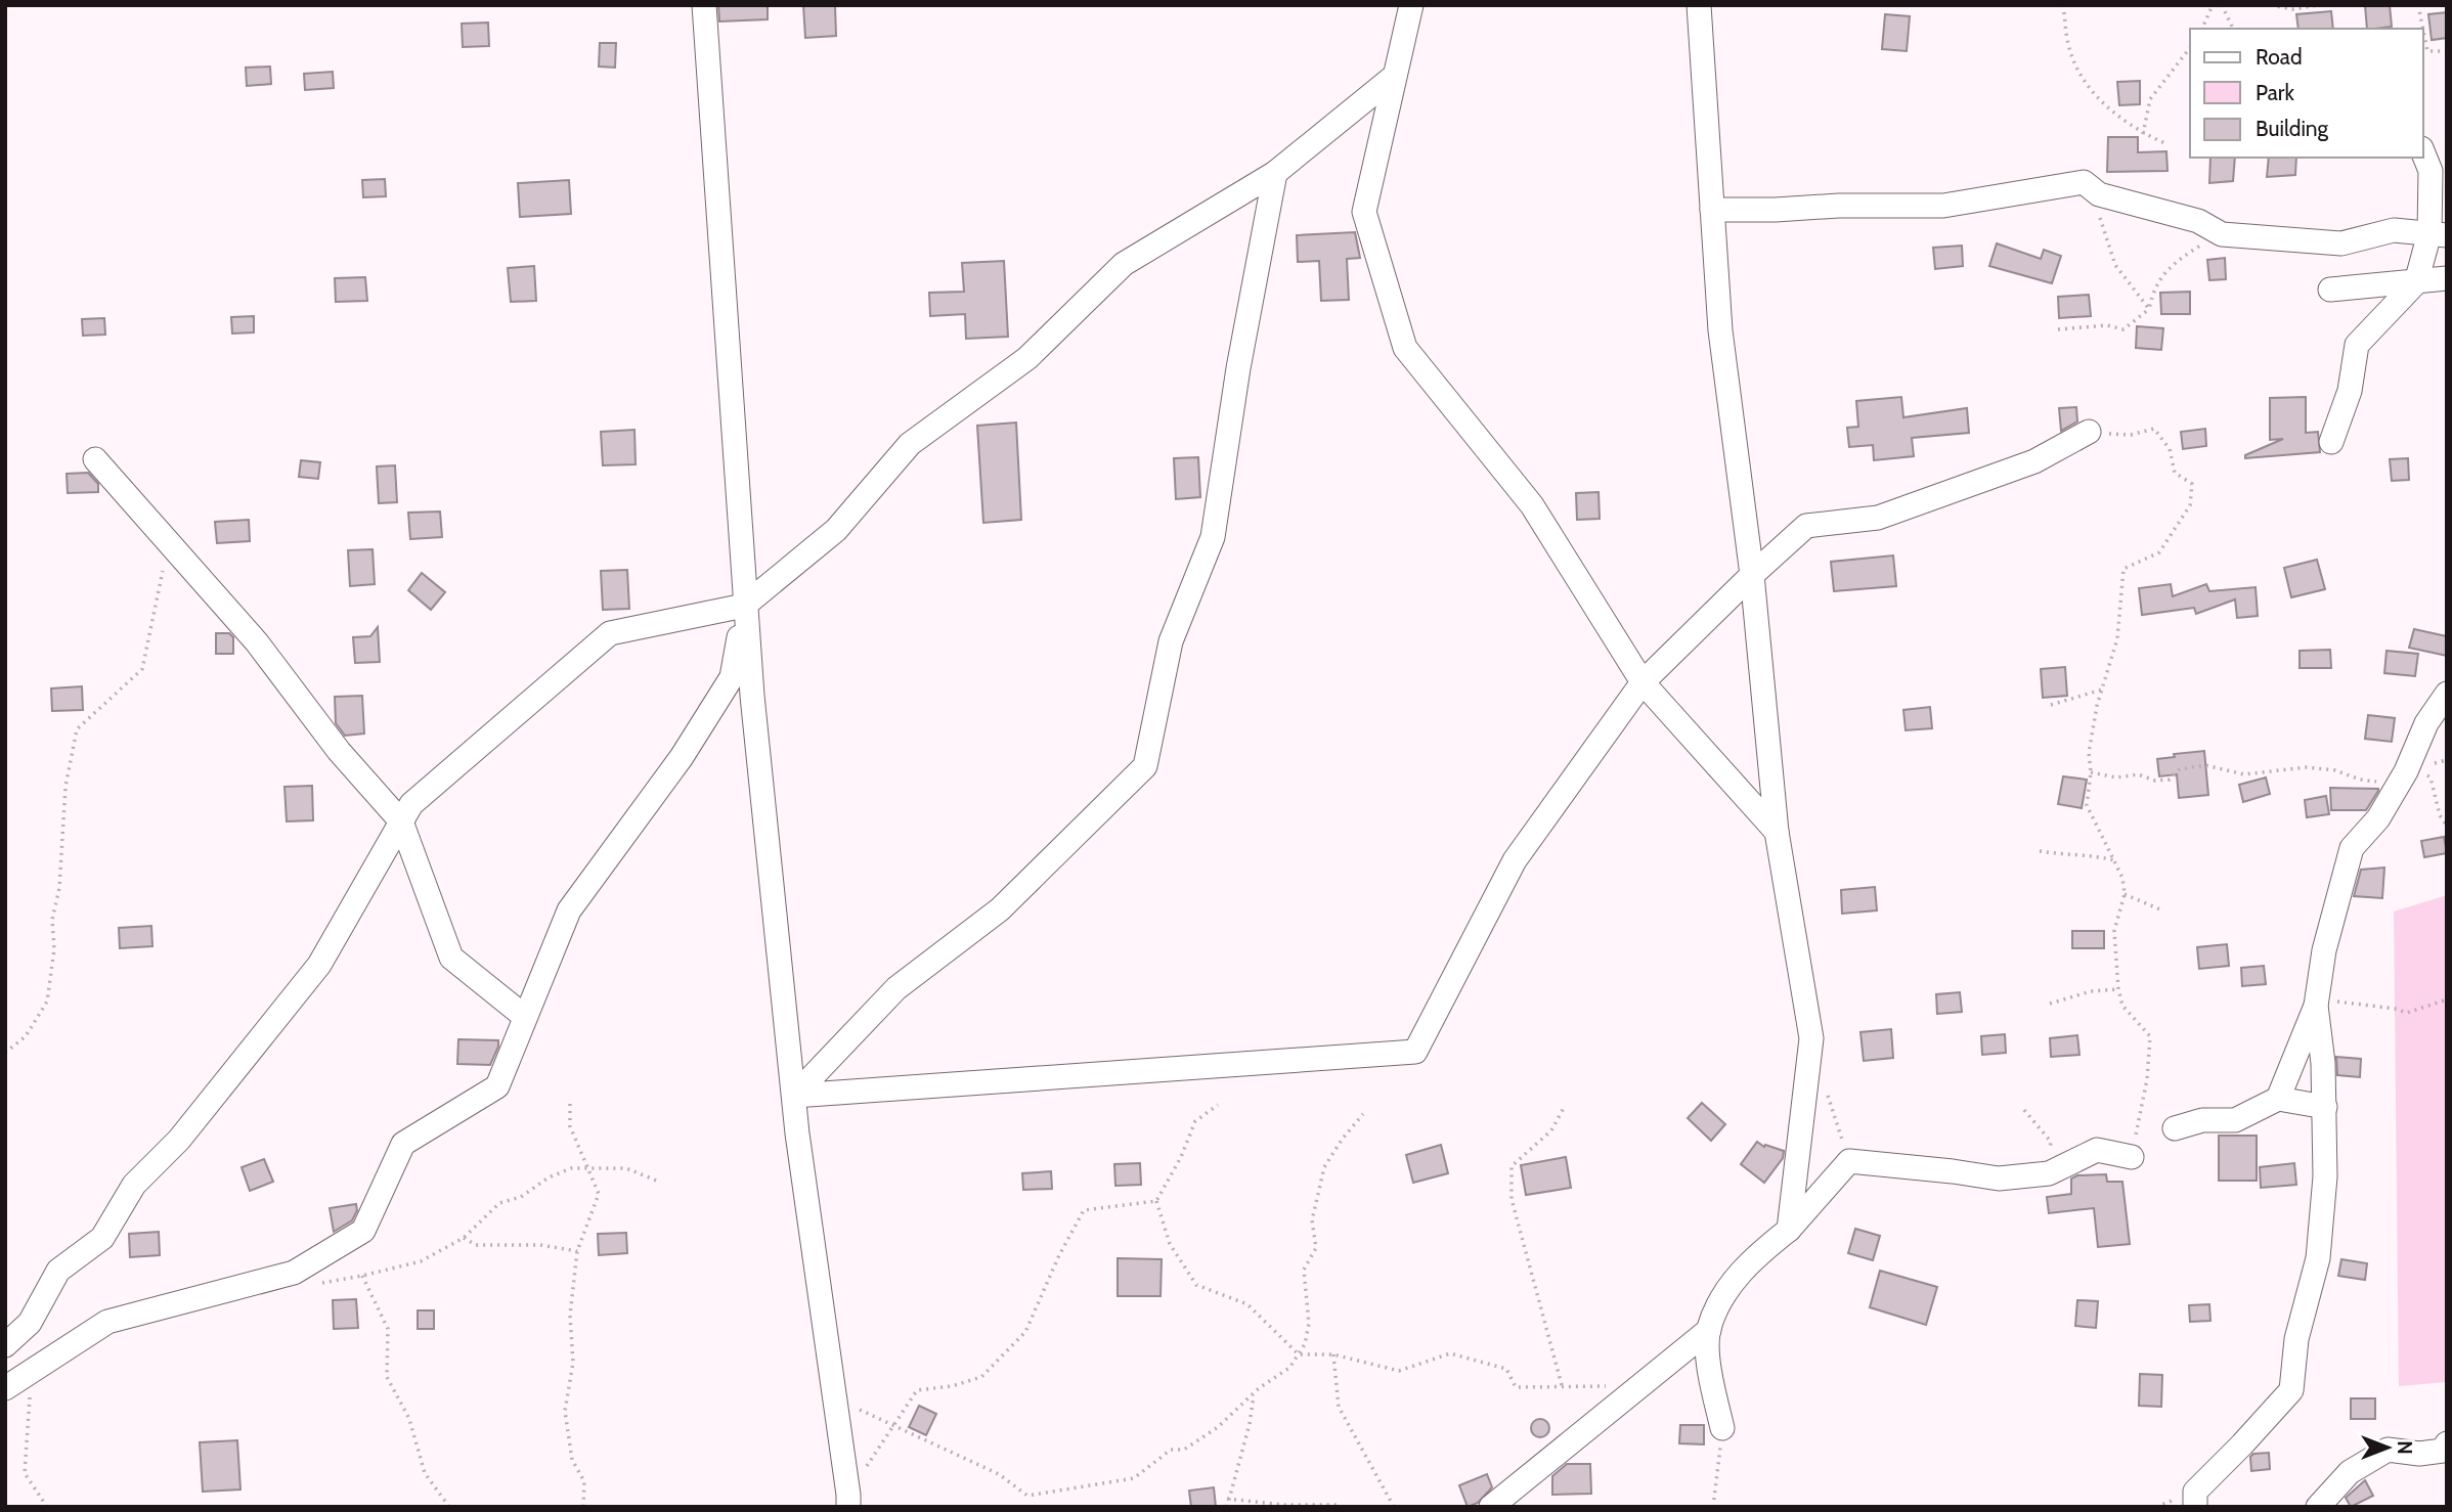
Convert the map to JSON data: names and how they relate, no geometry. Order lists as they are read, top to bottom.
{
  "legend": ["Road", "Park", "Building"],
  "north": "right"
}
